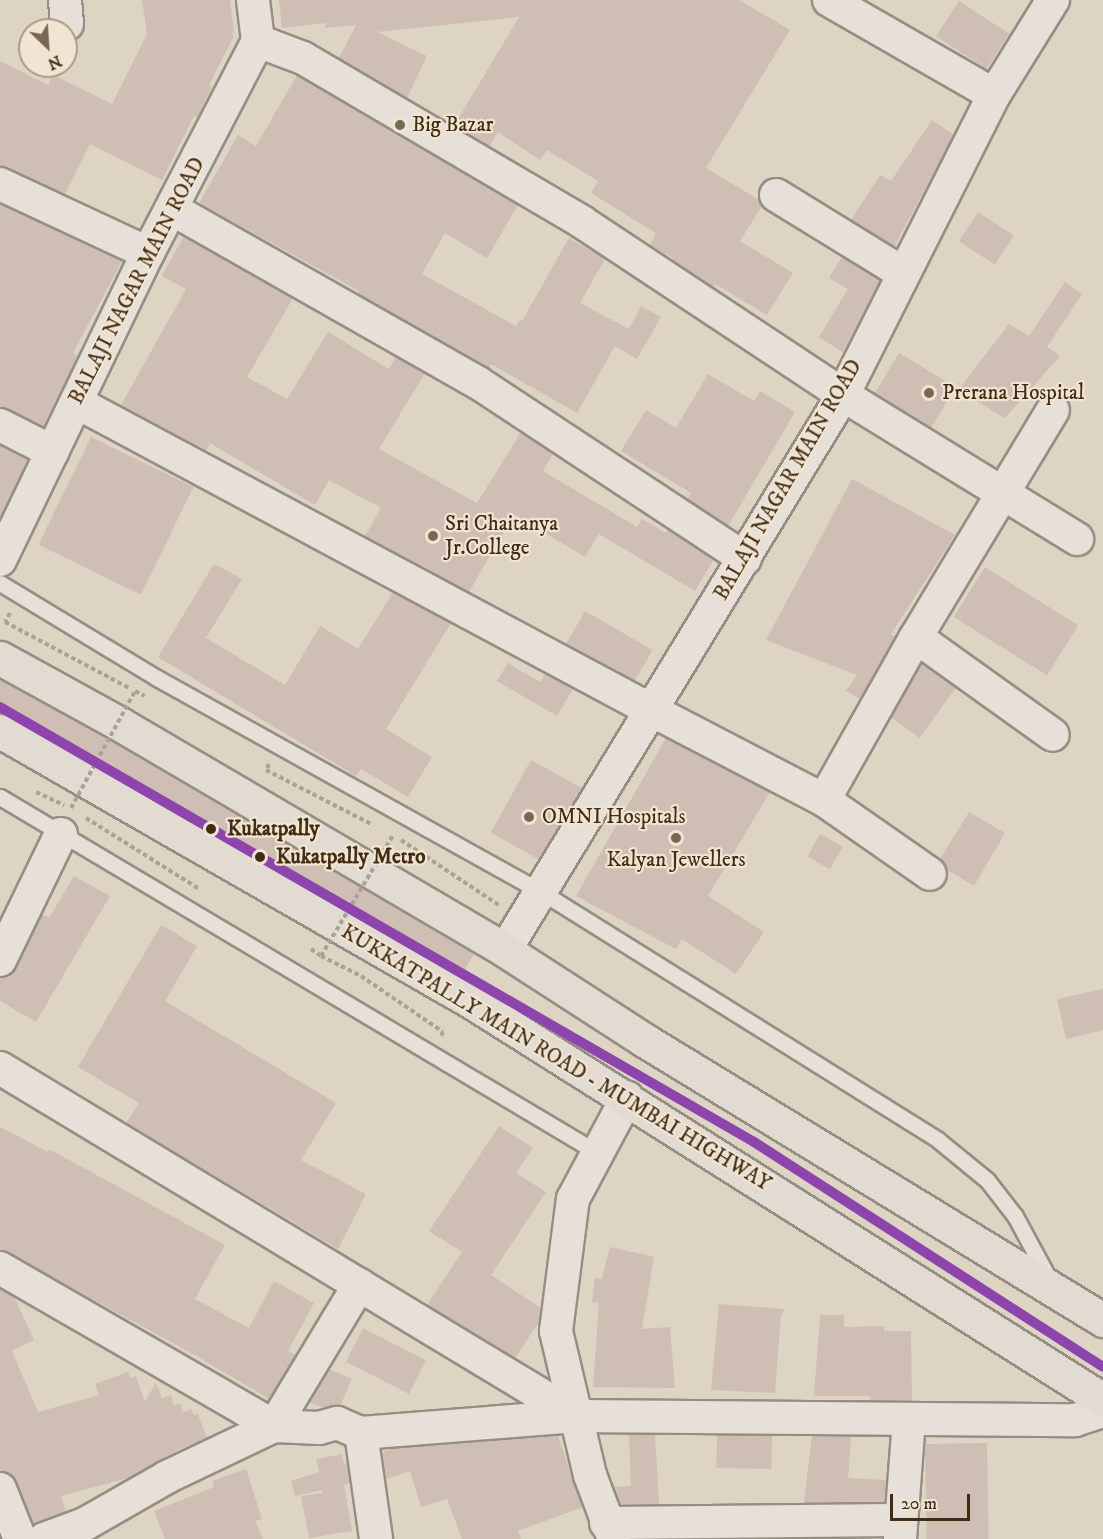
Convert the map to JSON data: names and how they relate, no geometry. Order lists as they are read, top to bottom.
{
  "streets": {
    "highway": ["KUKKATPALLY MAIN ROAD - MUMBAI HIGHWAY"],
    "street": ["BALAJI NAGAR MAIN ROAD"]
  },
  "places": [
    "Big Bazar",
    "Prerana Hospital",
    "Sri Chaitanya Jr.College",
    "OMNI Hospitals",
    "Kukatpally",
    "Kalyan Jewellers",
    "Kukatpally Metro"
  ],
  "scale_bar": "20 m",
  "north": "bottom right"
}
